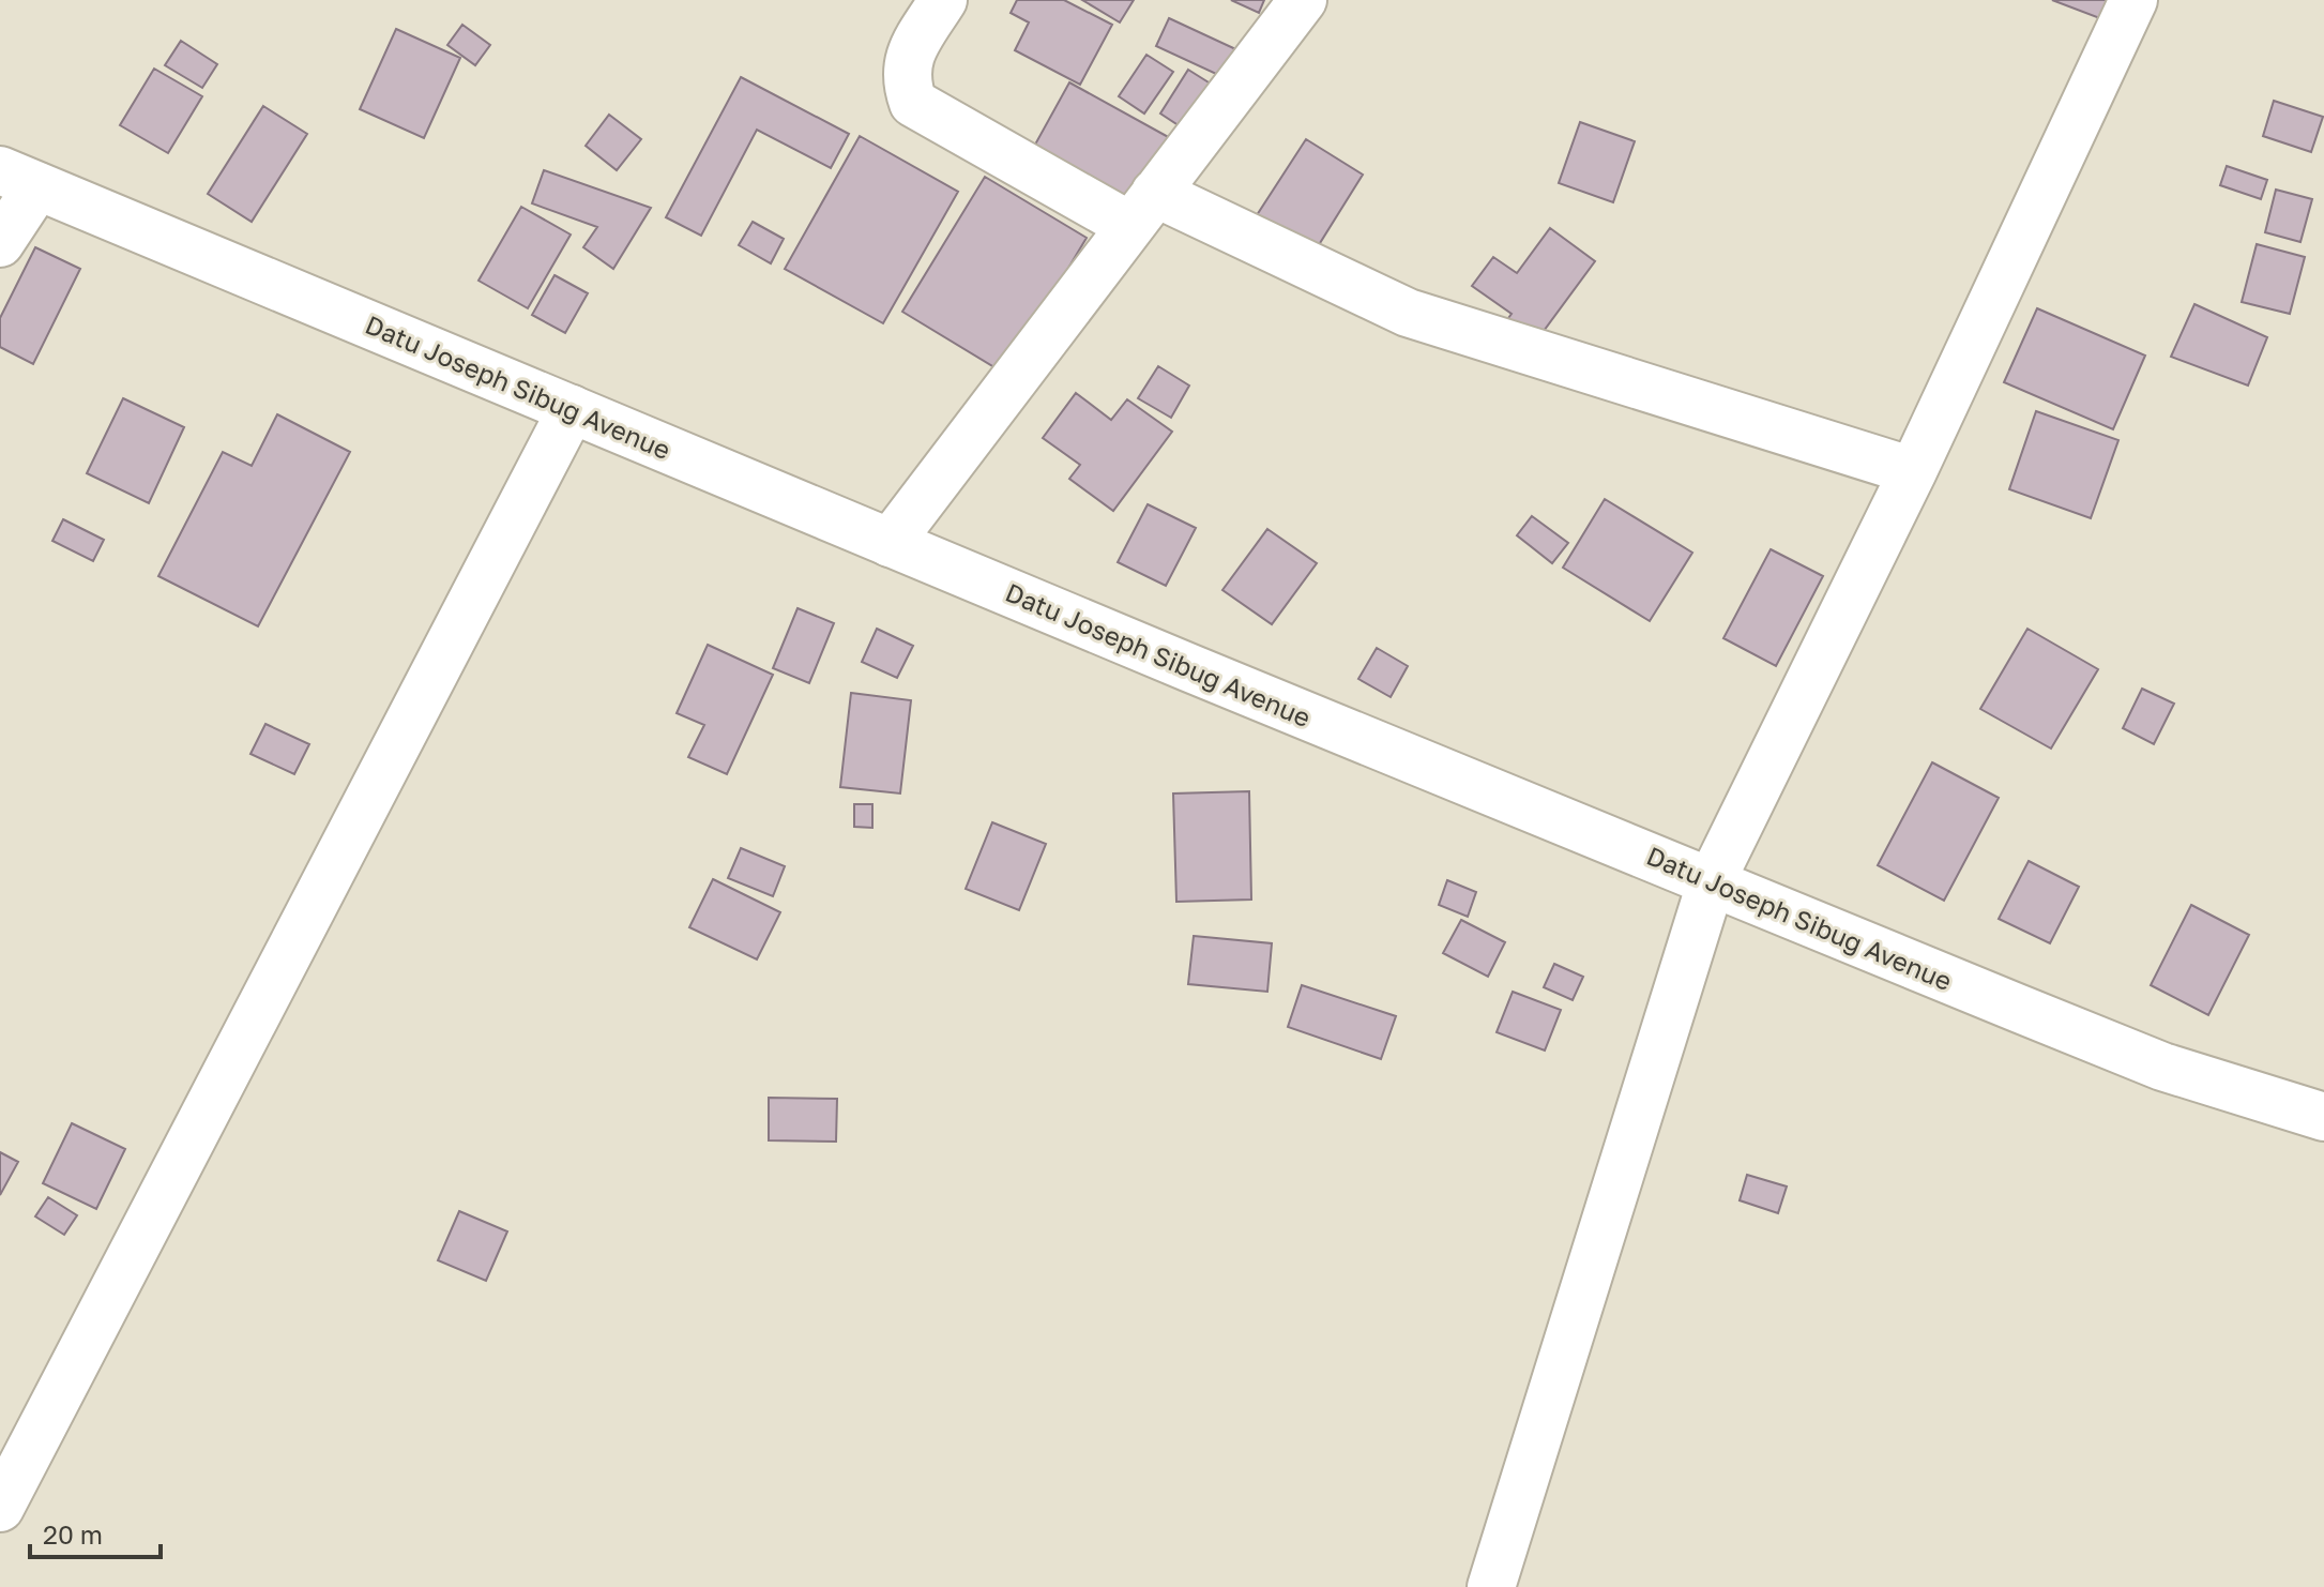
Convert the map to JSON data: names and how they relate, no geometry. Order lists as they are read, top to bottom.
{
  "streets": {
    "street": ["Datu Joseph Sibug Avenue"]
  },
  "scale_bar": "20 m"
}
